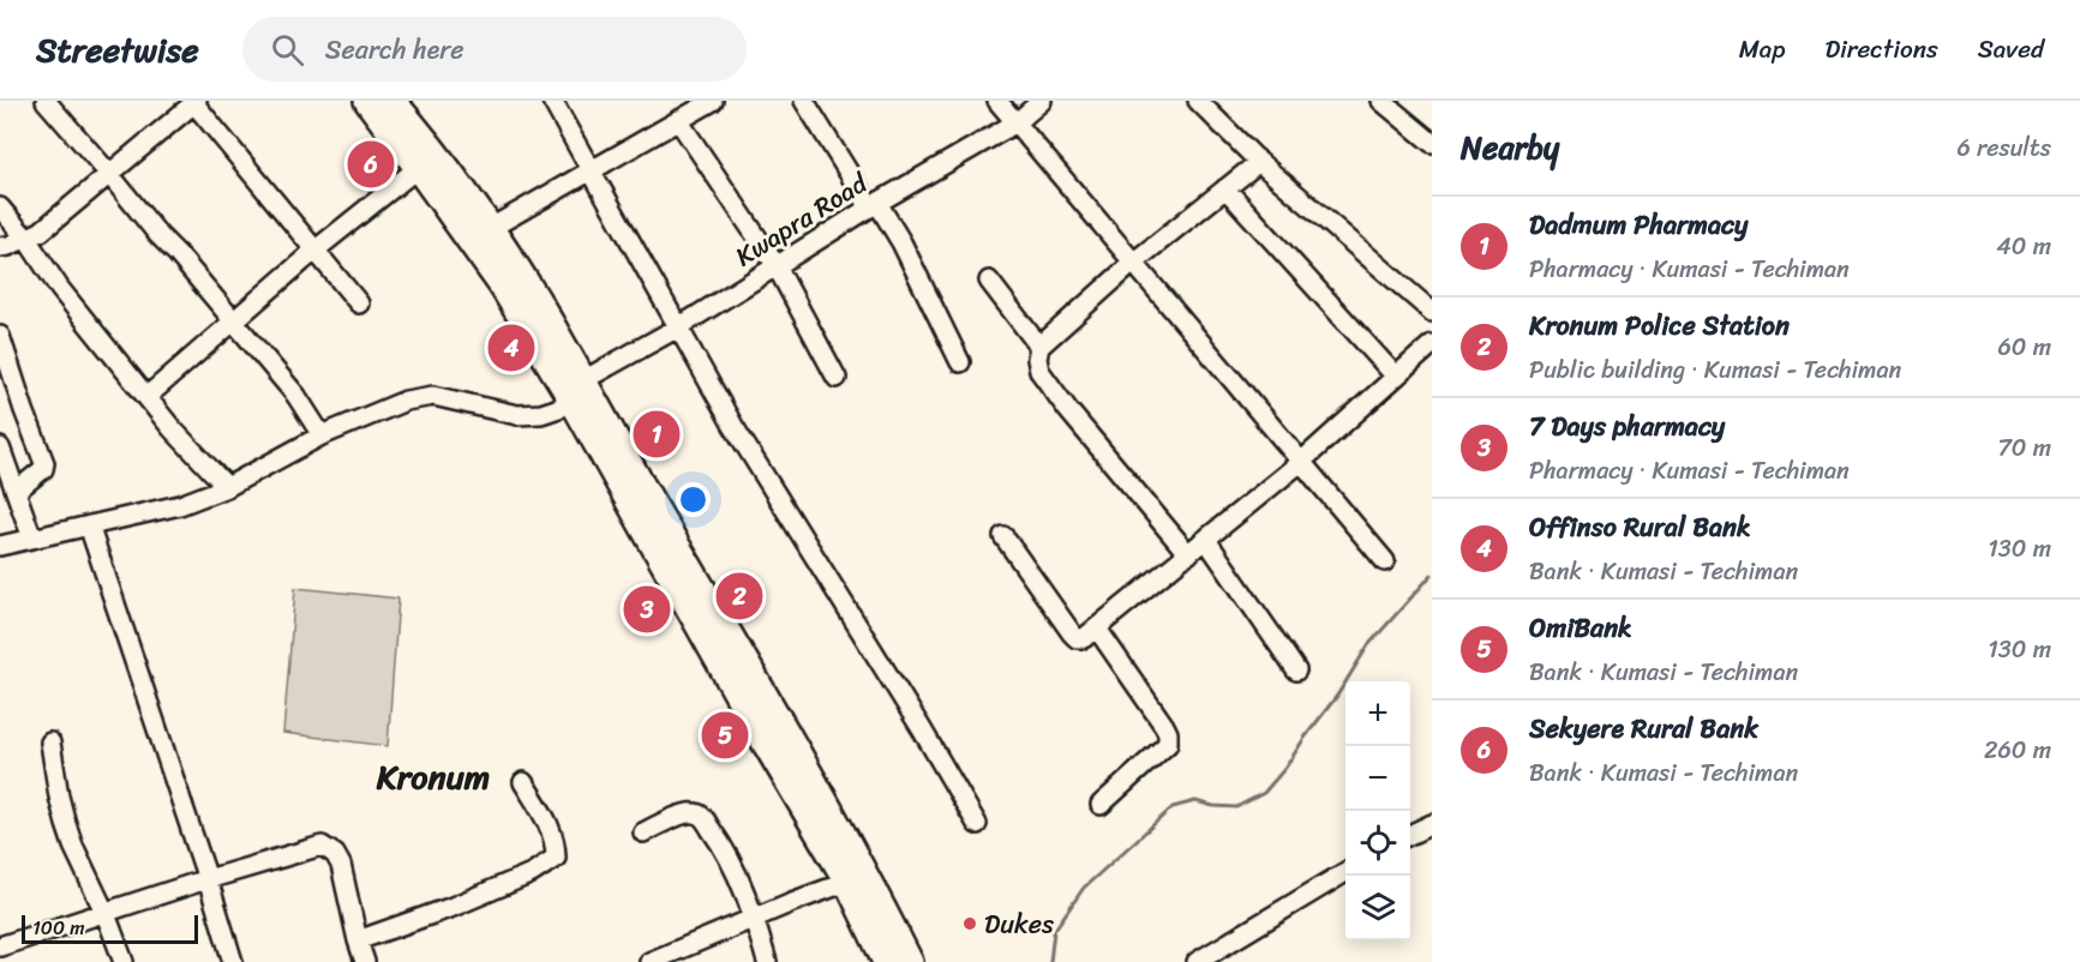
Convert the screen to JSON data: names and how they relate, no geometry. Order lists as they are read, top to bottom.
{
  "streets": {
    "street": ["Kwapra Road"]
  },
  "districts": ["Kronum"],
  "places": ["Dukes"],
  "scale_bar": "100 m",
  "page": {
    "header": "Streetwise",
    "search": "Search here",
    "nav": ["Map", "Directions", "Saved"],
    "heading": ["Nearby", "6 results"],
    "pins": [
      "6",
      "4",
      "1",
      "2",
      "3",
      "5"
    ],
    "list": [
      {
        "mark": "1",
        "name": "Dadmum Pharmacy",
        "note": "Pharmacy · Kumasi - Techiman",
        "value": "40 m"
      },
      {
        "mark": "2",
        "name": "Kronum Police Station",
        "note": "Public building · Kumasi - Techiman",
        "value": "60 m"
      },
      {
        "mark": "3",
        "name": "7 Days pharmacy",
        "note": "Pharmacy · Kumasi - Techiman",
        "value": "70 m"
      },
      {
        "mark": "4",
        "name": "Offinso Rural Bank",
        "note": "Bank · Kumasi - Techiman",
        "value": "130 m"
      },
      {
        "mark": "5",
        "name": "OmiBank",
        "note": "Bank · Kumasi - Techiman",
        "value": "130 m"
      },
      {
        "mark": "6",
        "name": "Sekyere Rural Bank",
        "note": "Bank · Kumasi - Techiman",
        "value": "260 m"
      }
    ],
    "map_buttons": ["+", "−"],
    "scale": "100 m"
  }
}
